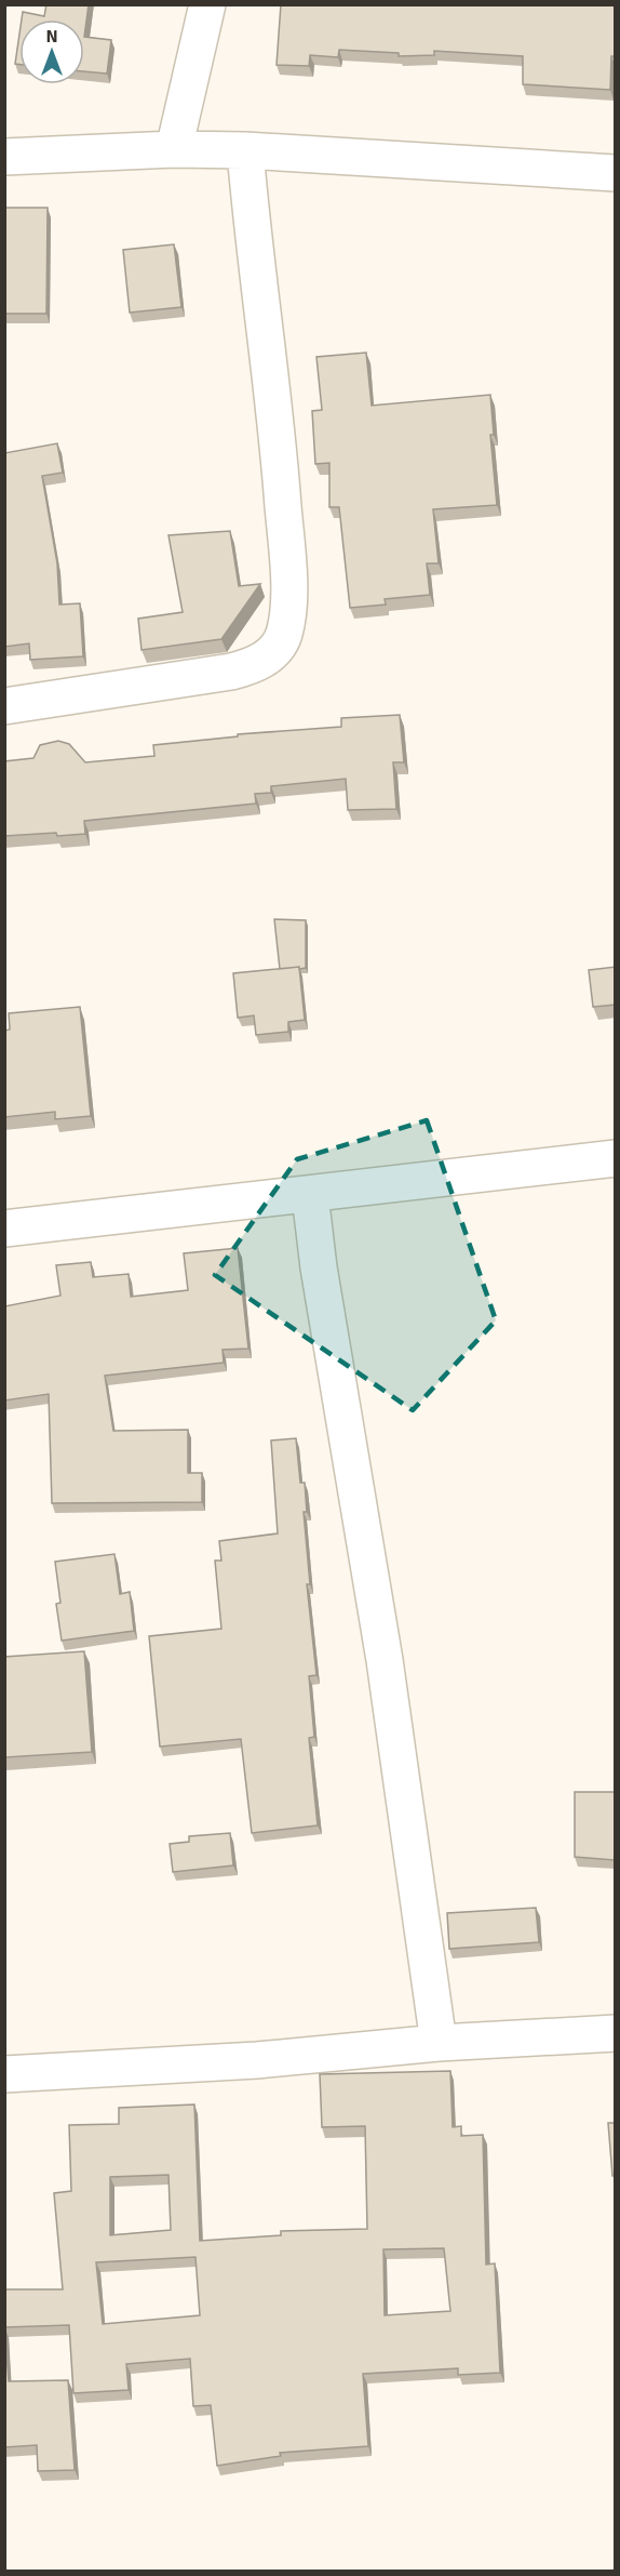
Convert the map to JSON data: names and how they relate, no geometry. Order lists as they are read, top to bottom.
{
  "north": "top"
}
